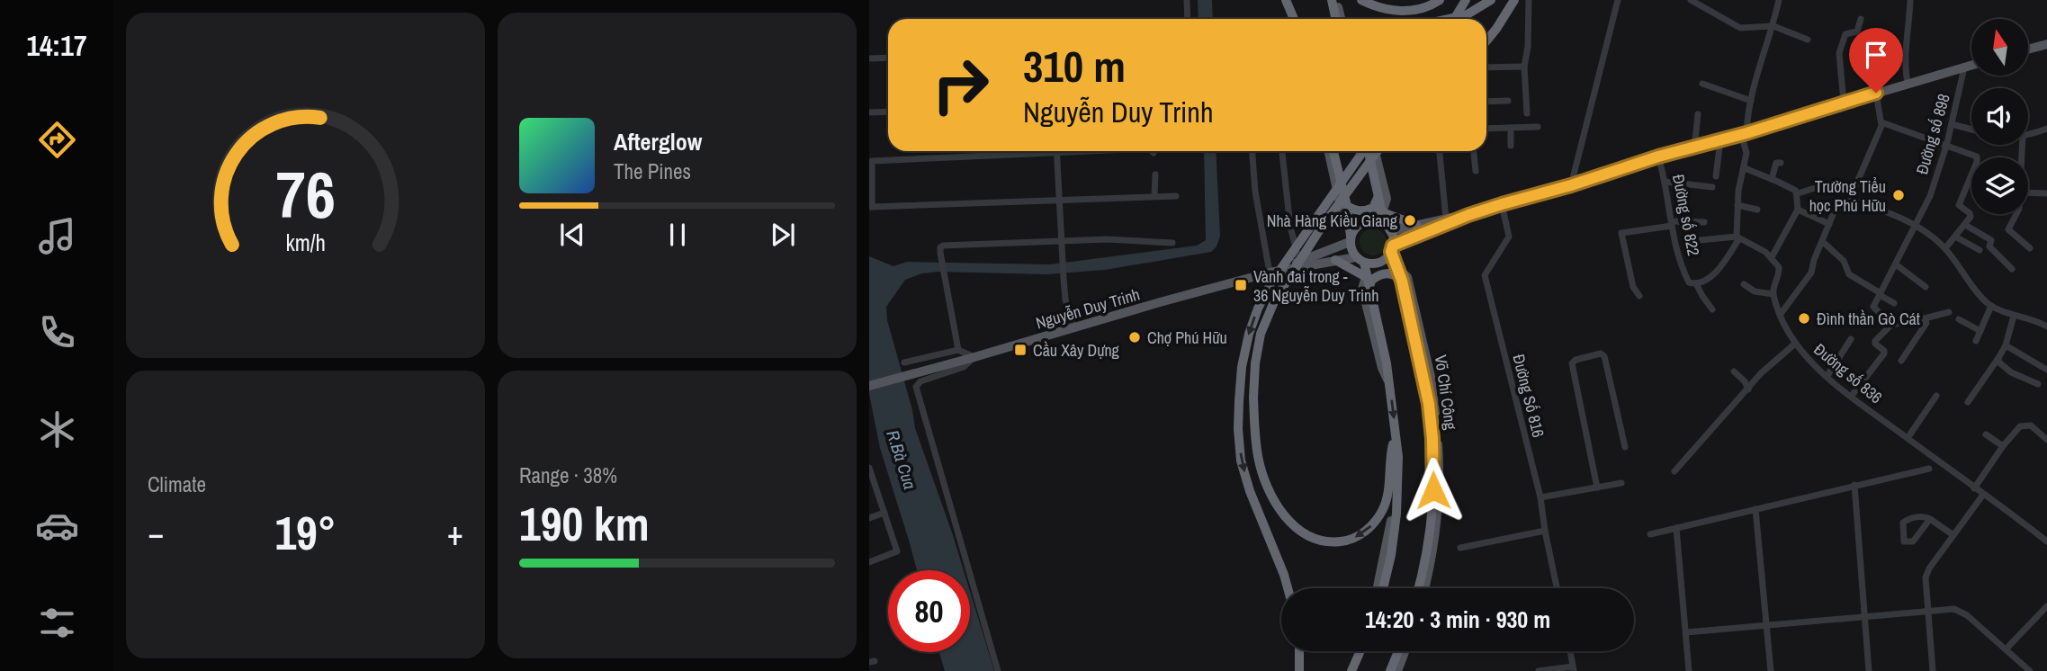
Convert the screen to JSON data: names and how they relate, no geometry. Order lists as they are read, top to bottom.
{
  "streets": {
    "highway": ["Võ Chí Công"],
    "main road": ["Nguyễn Duy Trinh"],
    "street": [
      "Đường số 898",
      "Đường số 822",
      "Đường số 836",
      "Đường Số 816"
    ]
  },
  "crossings": [
    ["Nguyễn Duy Trinh", "Võ Chí Công"]
  ],
  "water": ["R.Bà Cua"],
  "places": {
    "other": [
      "Trường Tiểu học Phú Hữu",
      "Nhà Hàng Kiều Giang",
      "Đình thần Gò Cát",
      "Chợ Phú Hữu"
    ],
    "transit": ["Vành đai trong - 36 Nguyễn Duy Trinh", "Cầu Xây Dựng"]
  },
  "north": "top",
  "page": {
    "tabs": "14:17",
    "turn": ["310 m", "Nguyễn Duy Trinh"],
    "song": ["Afterglow", "The Pines"],
    "tile": [
      "Climate",
      ["Range · 38%", "190 km"]
    ],
    "heat": ["−", "19°", "+"],
    "limit": "80",
    "trip": "14:20 · 3 min · 930 m",
    "gauge": ["76", "km/h"]
  }
}
